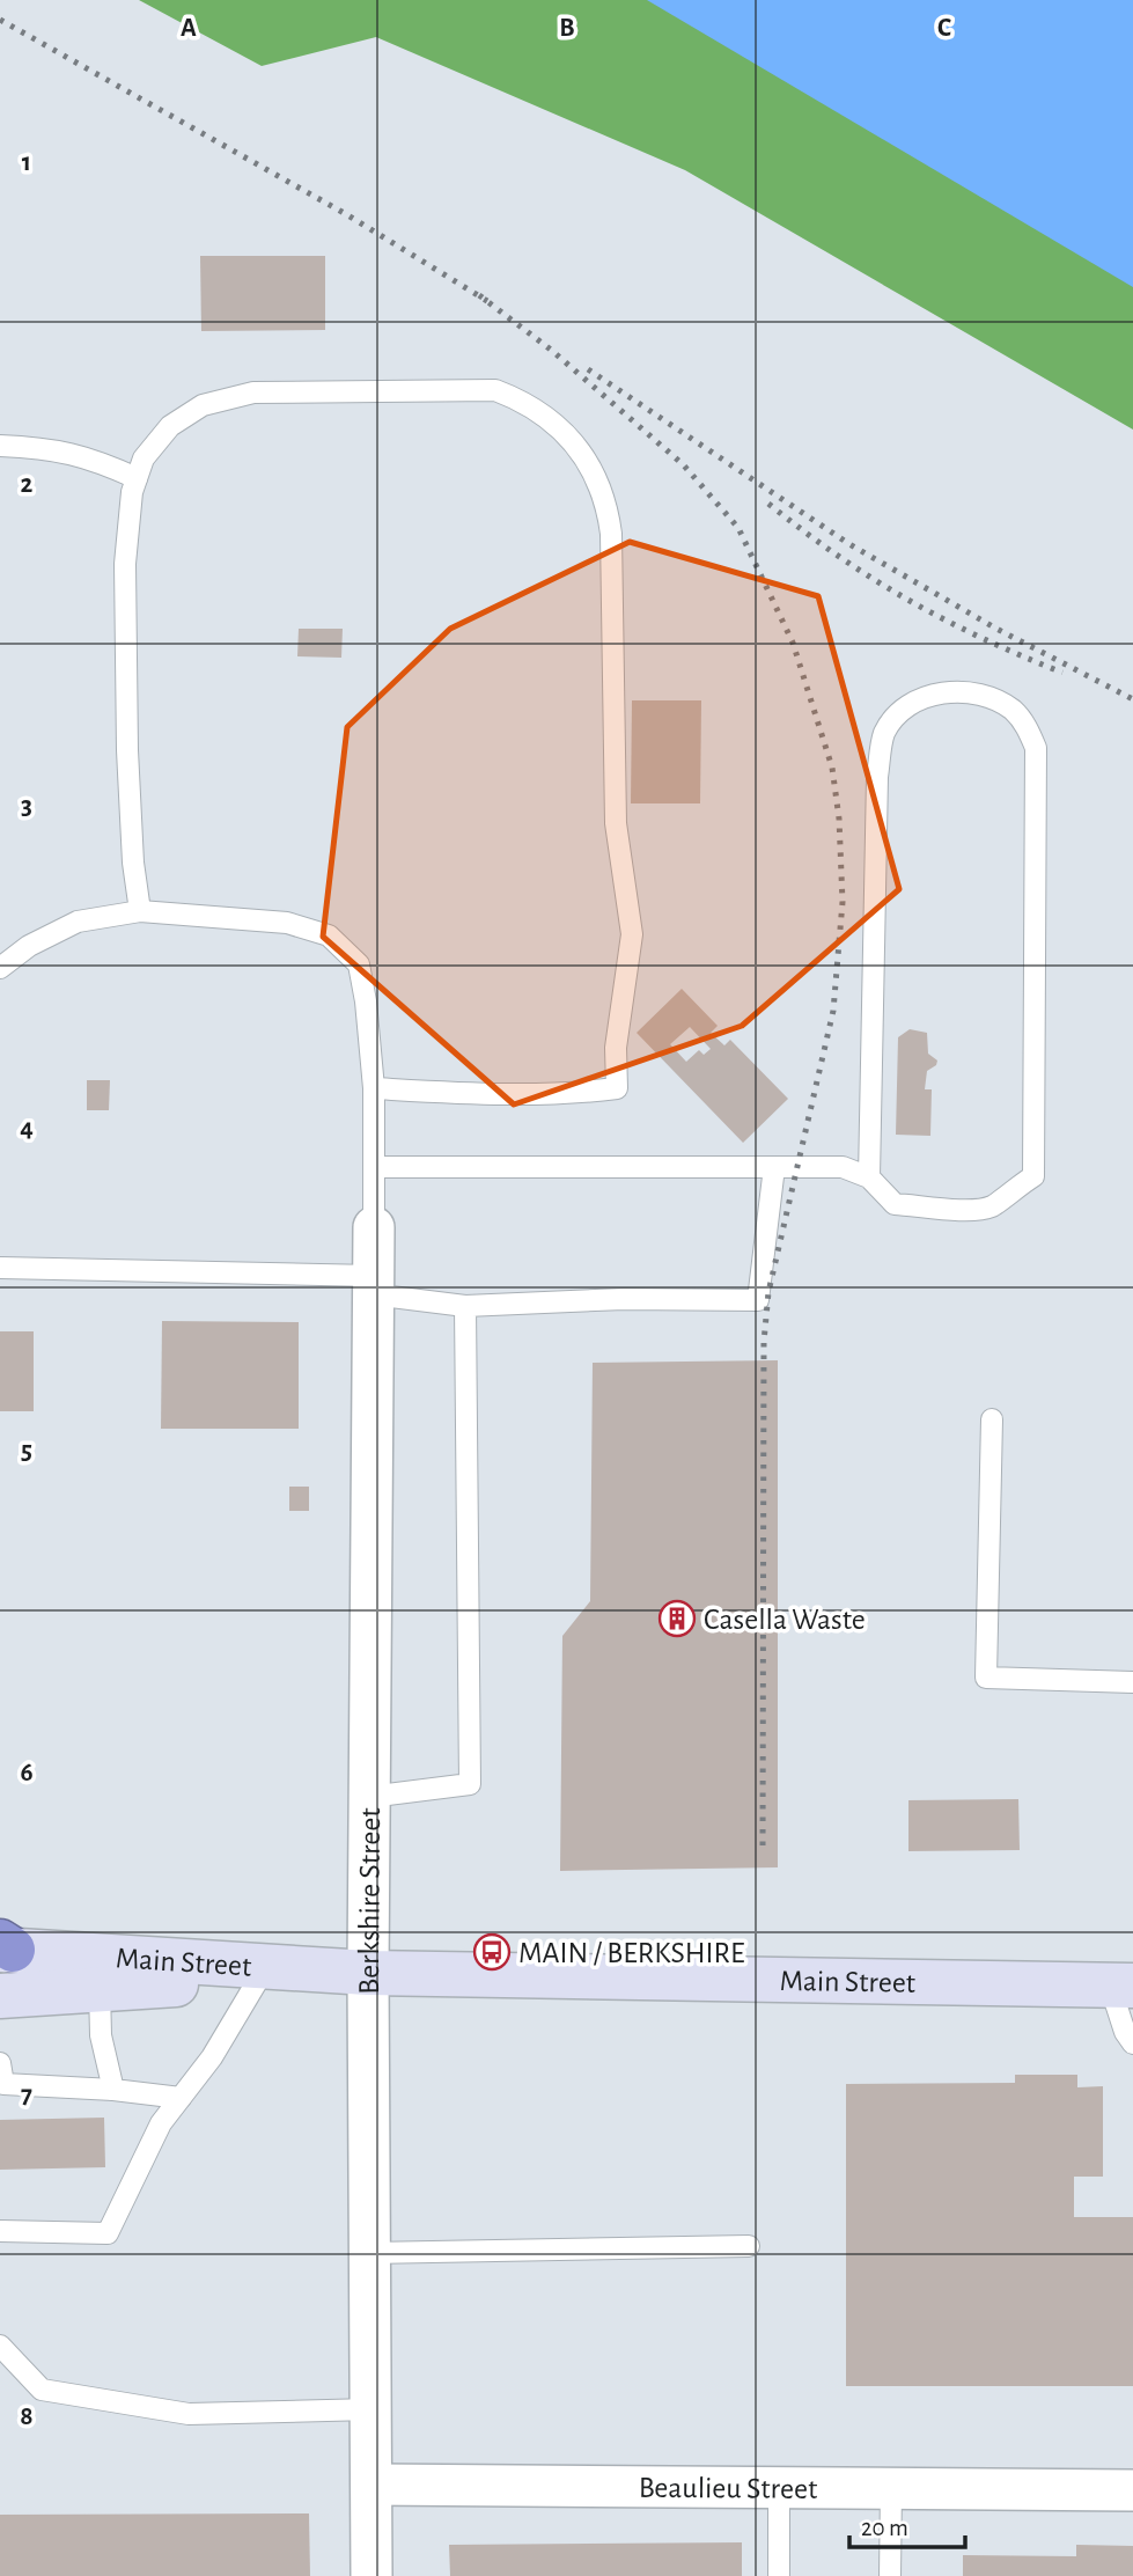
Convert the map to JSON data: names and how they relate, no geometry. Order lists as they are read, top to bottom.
{
  "streets": {
    "main road": ["Main Street"],
    "street": ["Berkshire Street", "Beaulieu Street"]
  },
  "crossings": [
    ["Berkshire Street", "Main Street"],
    ["Berkshire Street", "Beaulieu Street"]
  ],
  "places": {
    "building": ["Casella Waste"],
    "bus stop": ["MAIN / BERKSHIRE"]
  },
  "scale_bar": "20 m",
  "grid": {
    "columns": ["A", "B", "C"],
    "rows": [
      "1",
      "2",
      "3",
      "4",
      "5",
      "6",
      "7",
      "8"
    ]
  }
}
